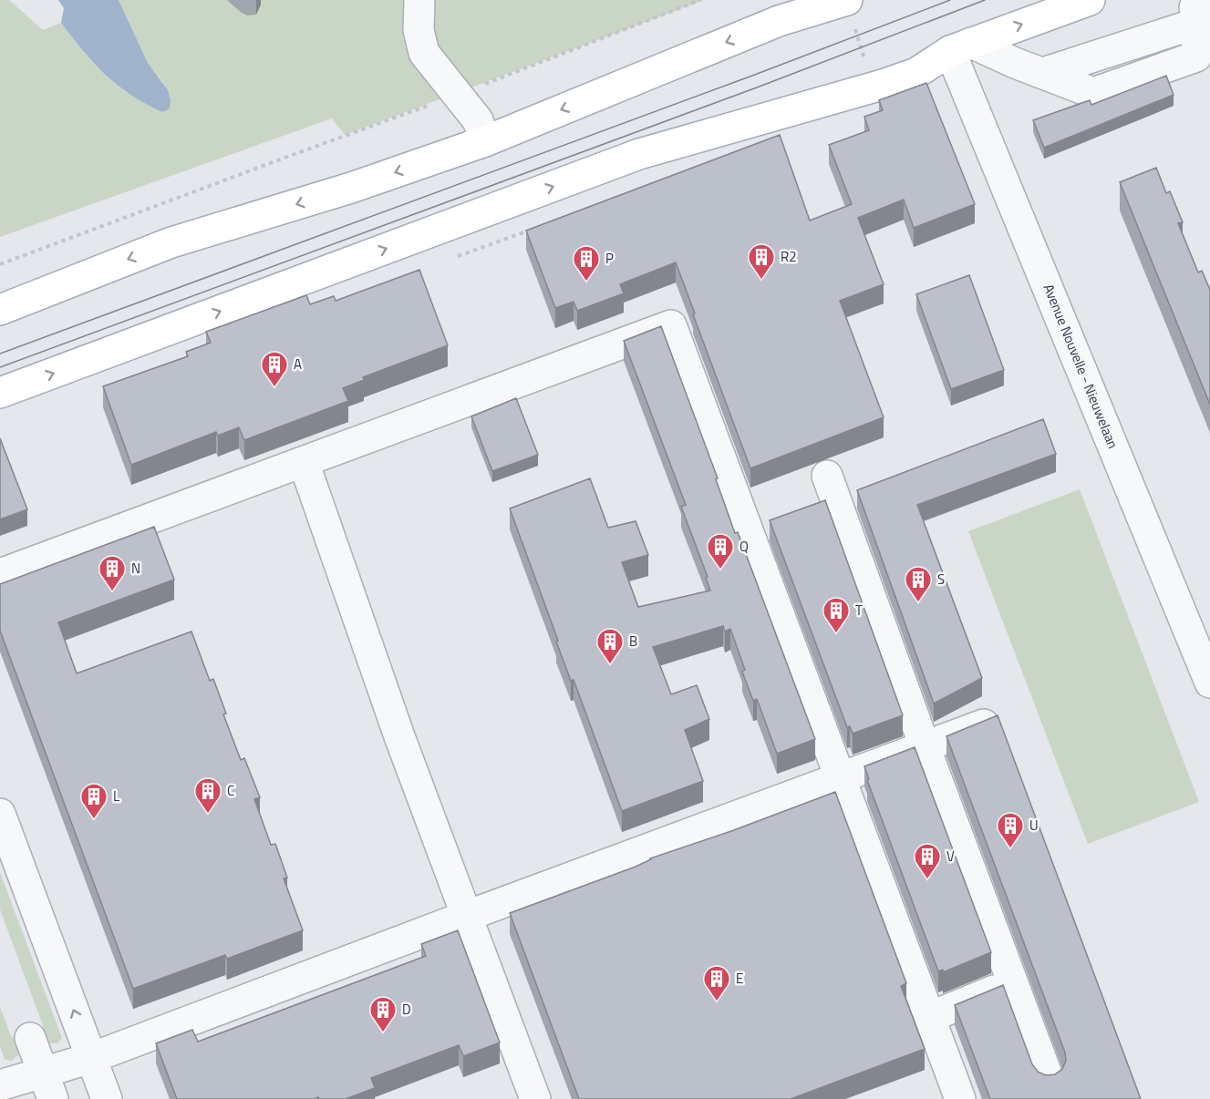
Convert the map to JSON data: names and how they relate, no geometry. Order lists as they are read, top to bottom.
{
  "streets": {
    "street": ["Avenue Nouvelle - Nieuwelaan"]
  },
  "places": {
    "building": [
      "R2",
      "P",
      "A",
      "Q",
      "N",
      "S",
      "T",
      "B",
      "C",
      "L",
      "U",
      "V",
      "E",
      "D"
    ]
  }
}
